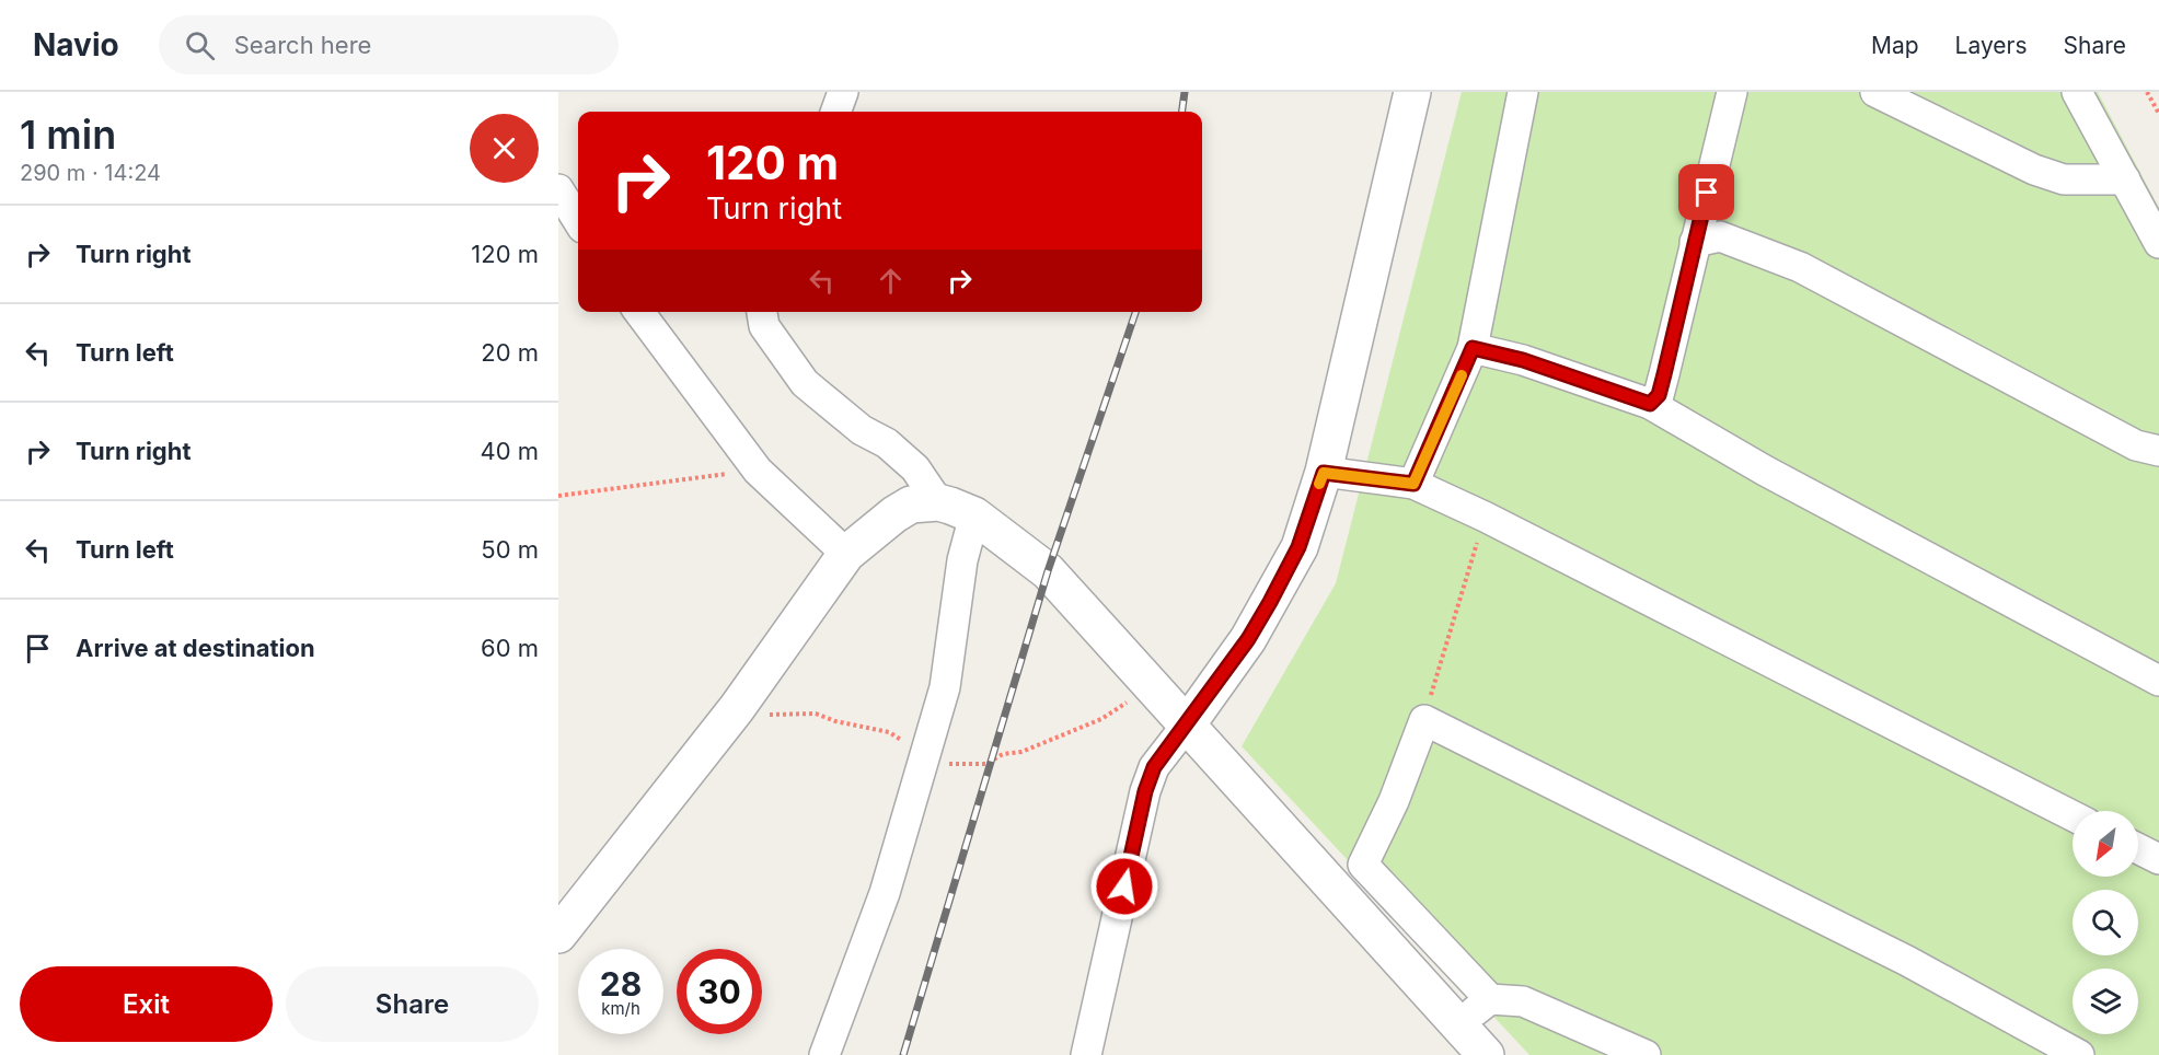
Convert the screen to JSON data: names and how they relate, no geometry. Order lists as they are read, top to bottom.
{
  "north": "bottom left",
  "page": {
    "header": "Navio",
    "search": "Search here",
    "nav": ["Map", "Layers", "Share"],
    "heading": ["1 min", "290 m · 14:24"],
    "turn": ["120 m", "Turn right"],
    "list": [
      {
        "name": "Turn right",
        "value": "120 m"
      },
      {
        "name": "Turn left",
        "value": "20 m"
      },
      {
        "name": "Turn right",
        "value": "40 m"
      },
      {
        "name": "Turn left",
        "value": "50 m"
      },
      {
        "name": "Arrive at destination",
        "value": "60 m"
      }
    ],
    "speed": "28 km/h",
    "limit": "30",
    "buttons": ["Exit", "Share"]
  }
}
